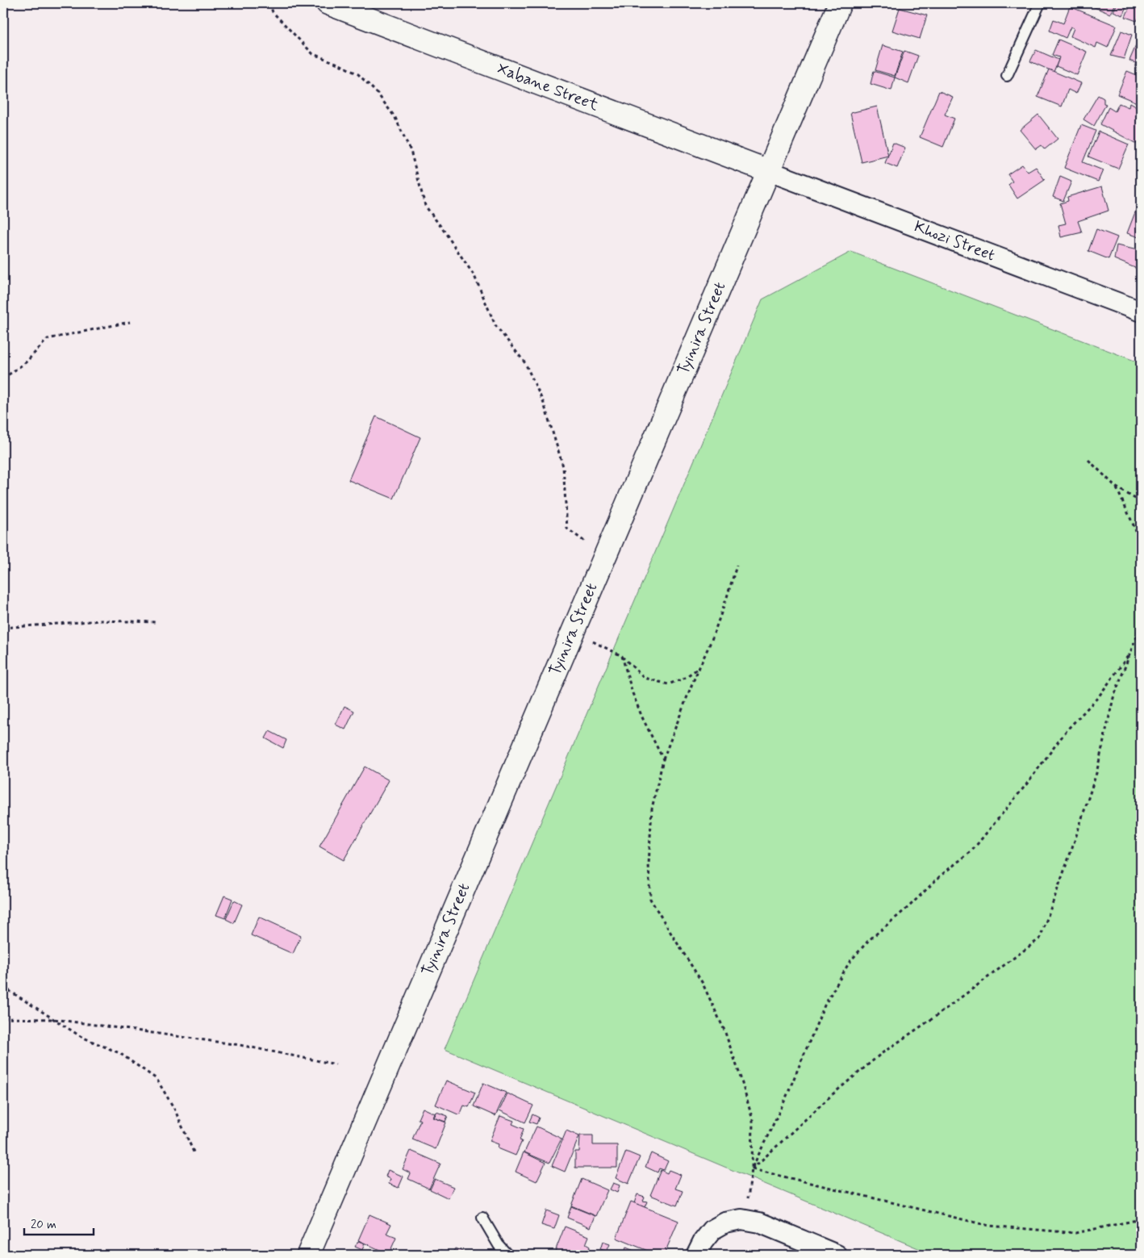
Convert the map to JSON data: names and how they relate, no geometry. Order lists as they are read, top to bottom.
{
  "streets": {
    "street": ["Xabane Street", "Khozi Street", "Tyinira Street"]
  },
  "crossings": [
    ["Xabane Street", "Khozi Street"],
    ["Xabane Street", "Tyinira Street"],
    ["Khozi Street", "Tyinira Street"]
  ],
  "scale_bar": "20 m"
}
